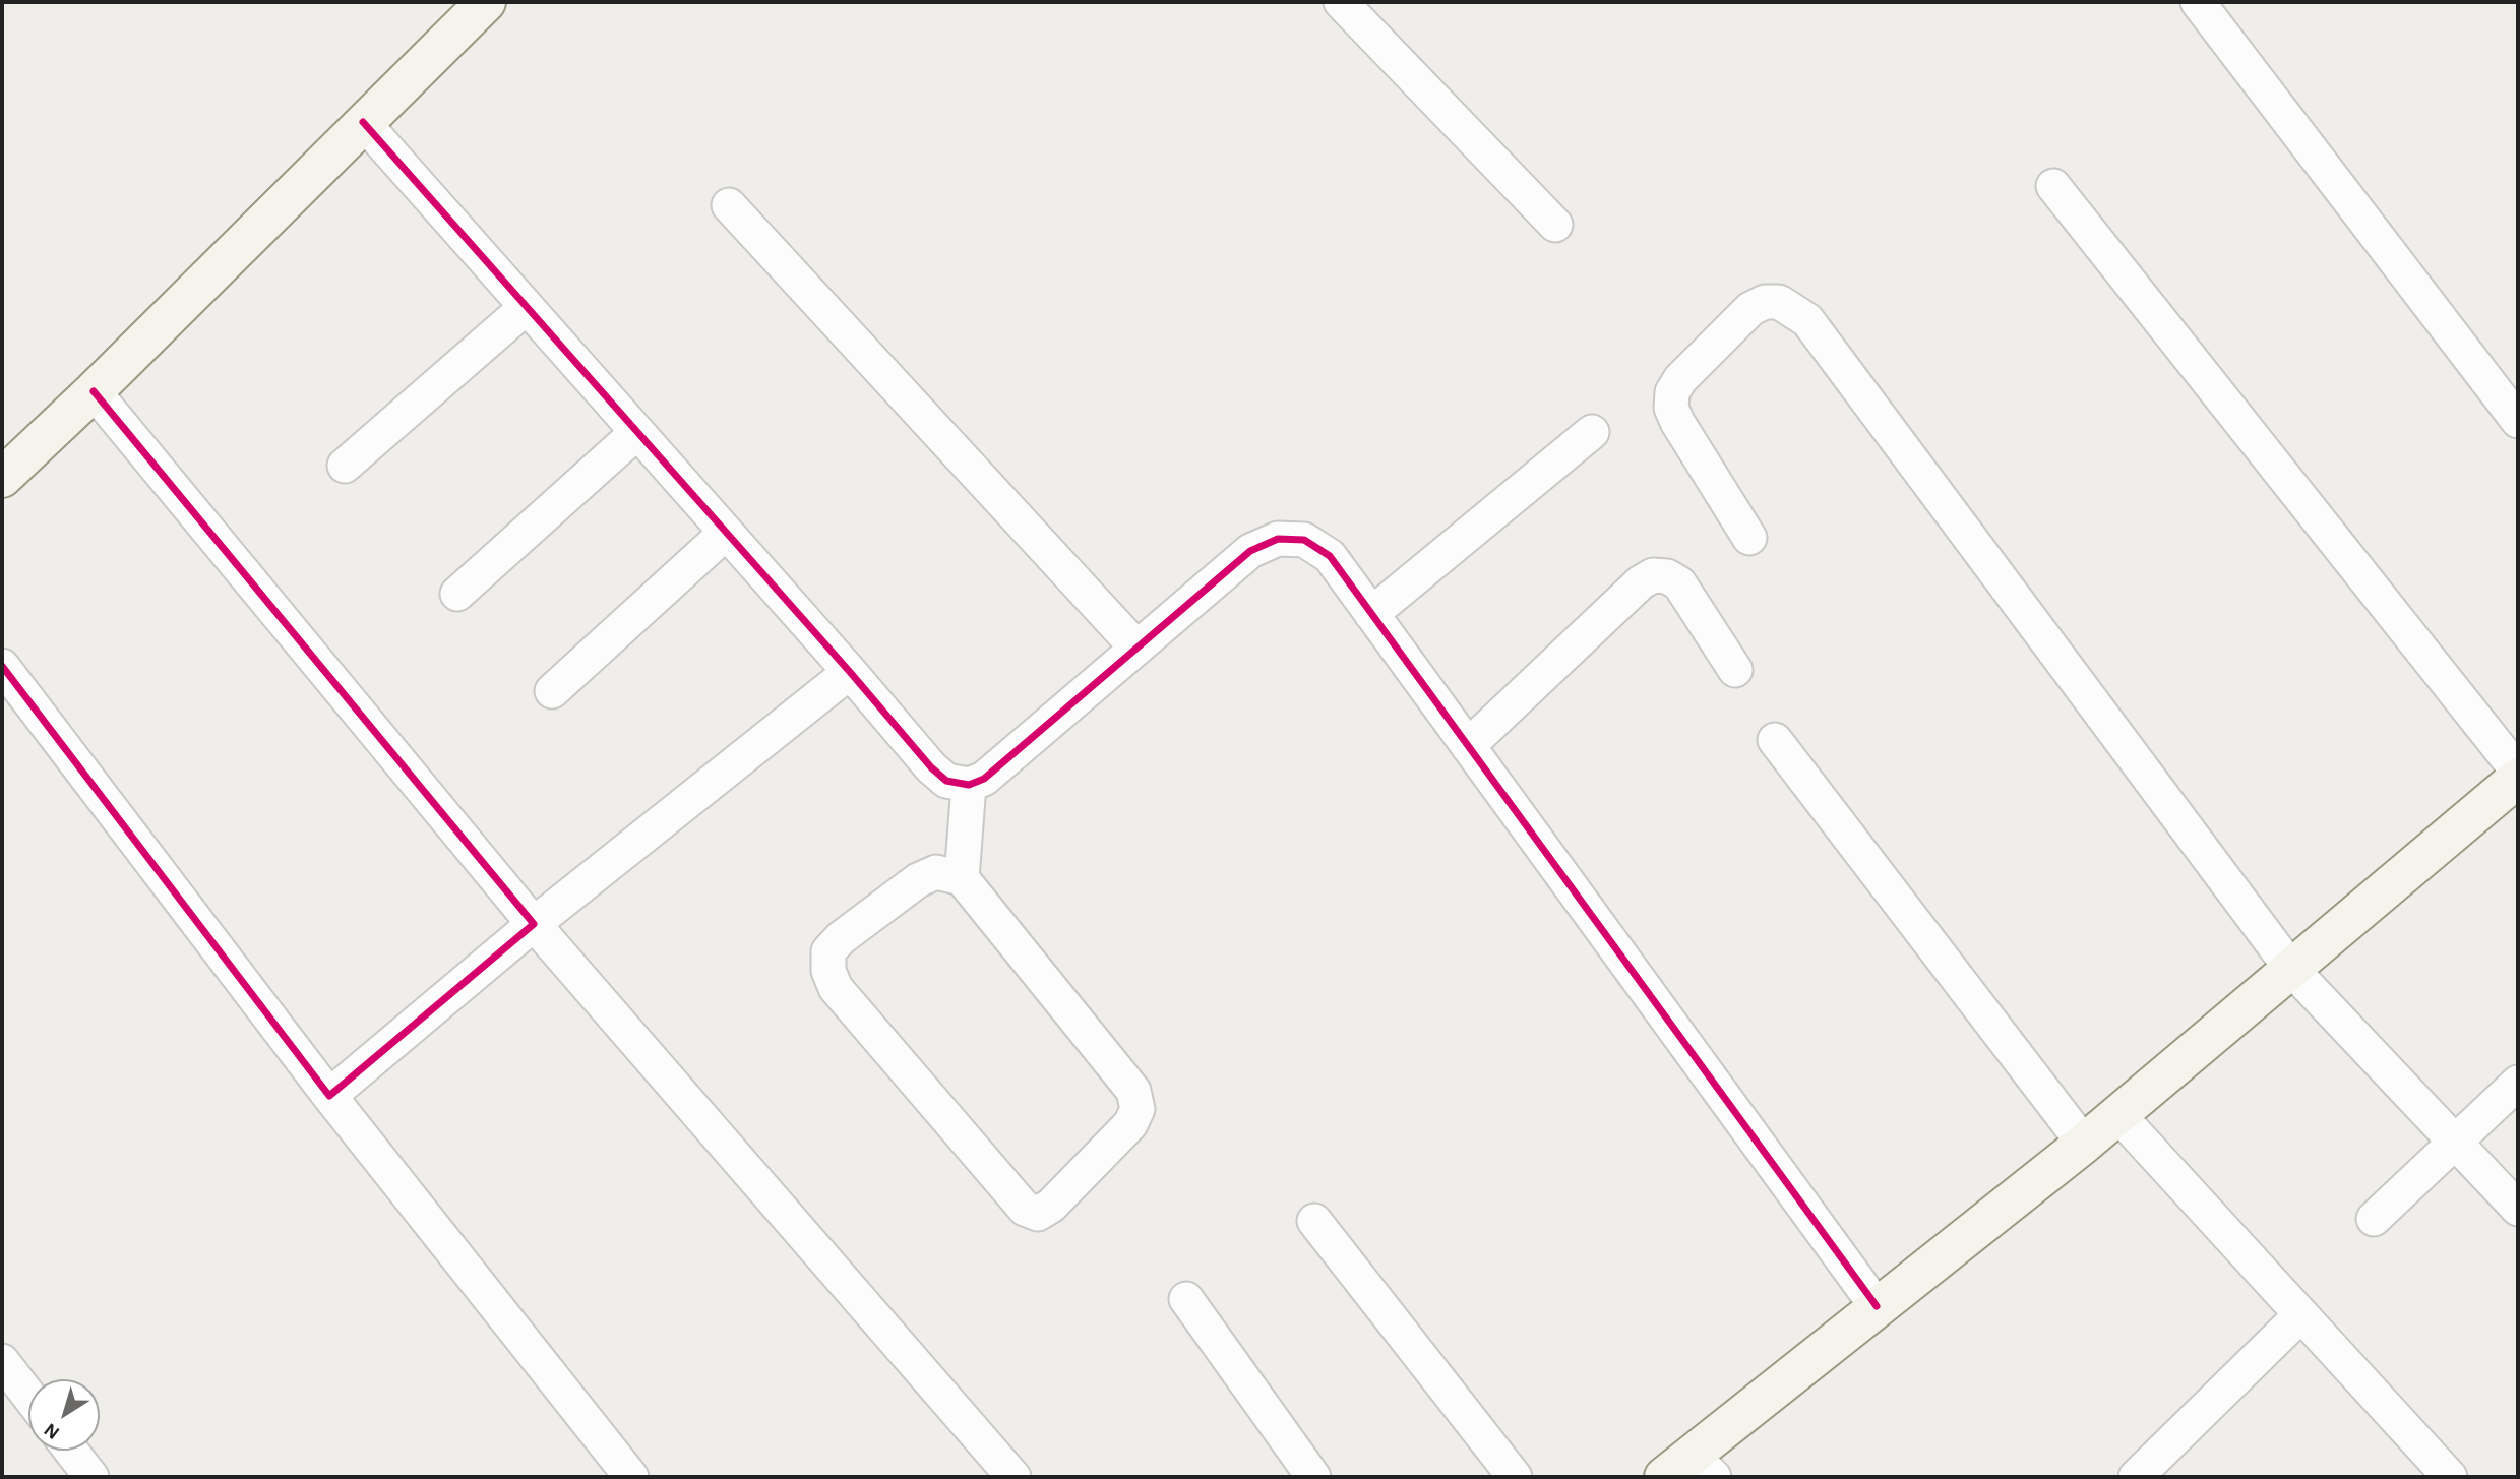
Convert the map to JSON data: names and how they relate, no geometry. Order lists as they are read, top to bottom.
{
  "north": "bottom left"
}
